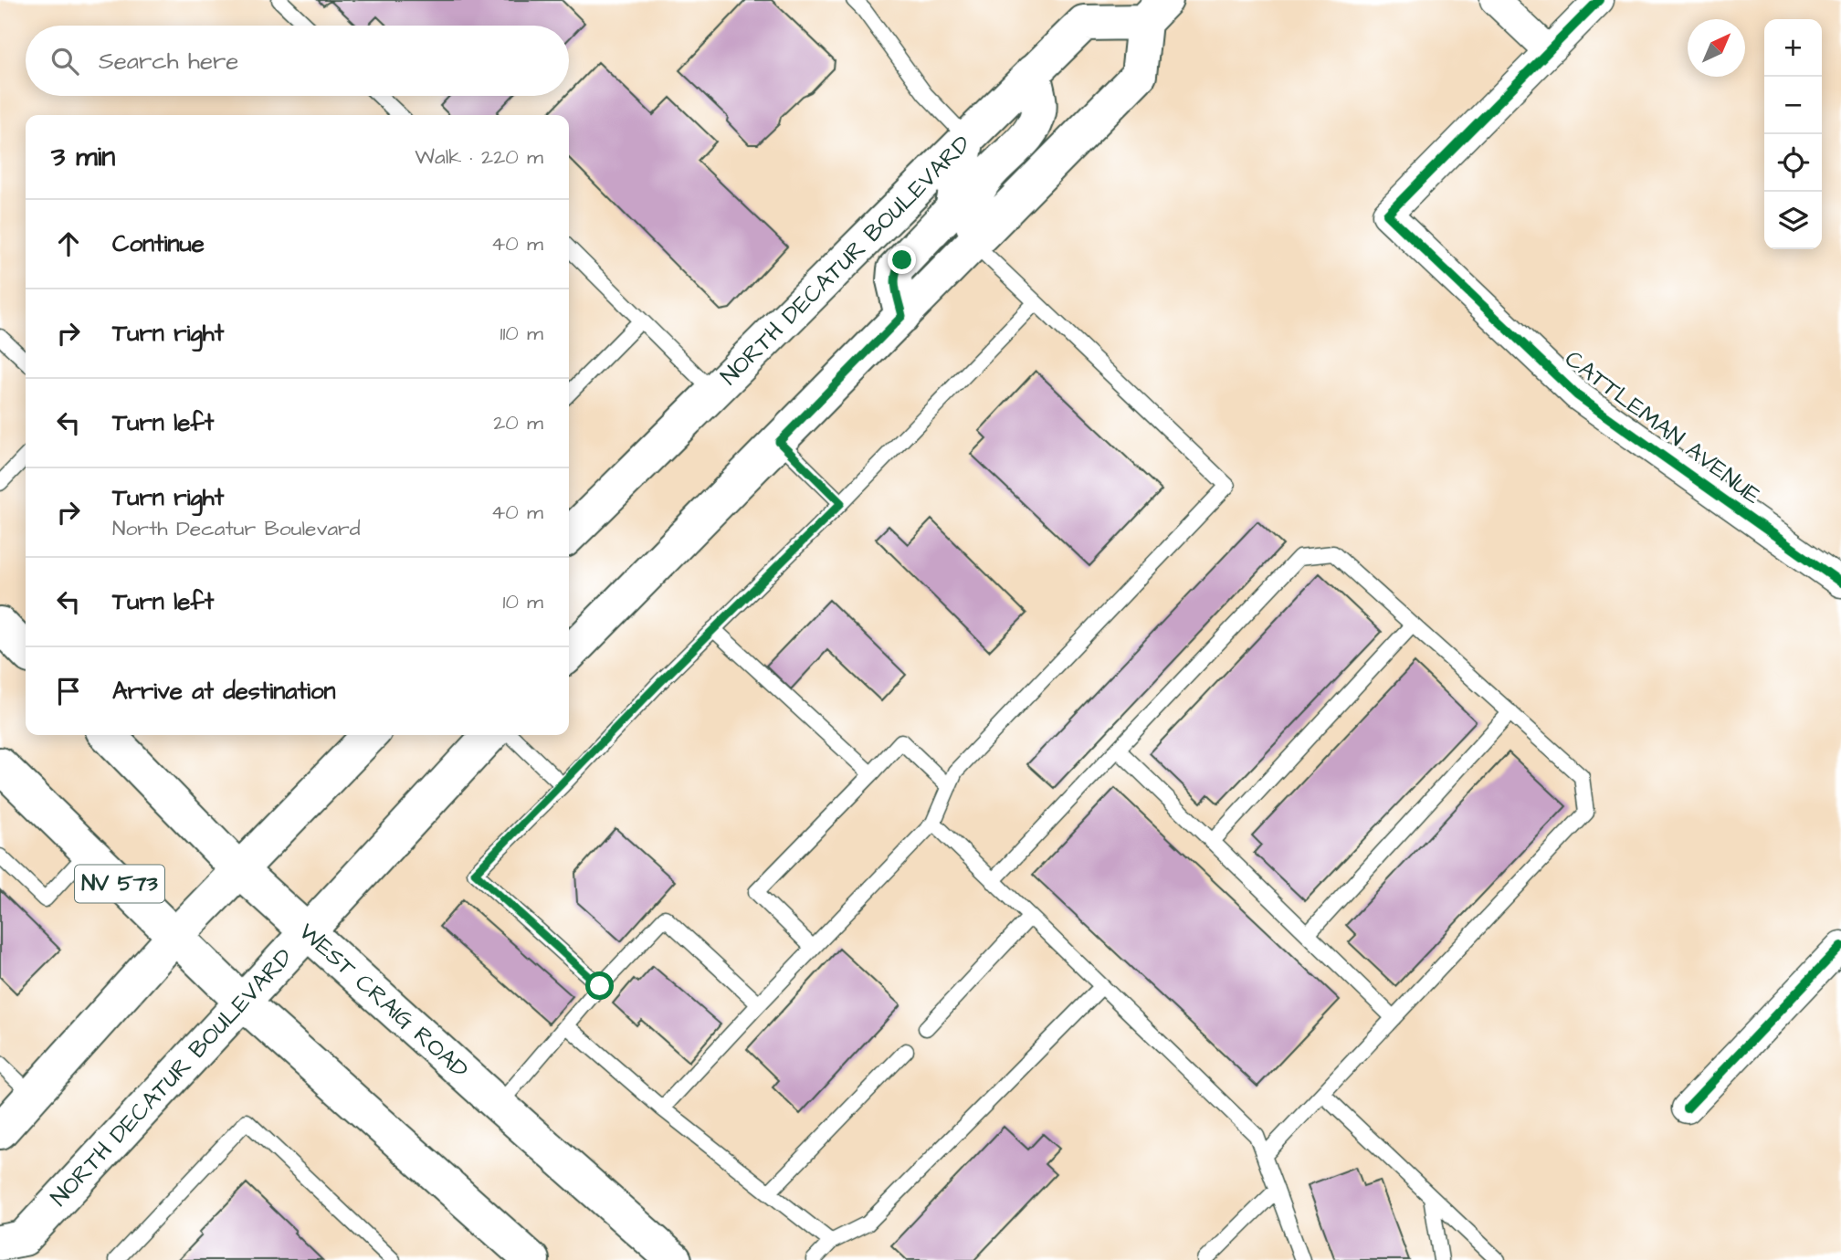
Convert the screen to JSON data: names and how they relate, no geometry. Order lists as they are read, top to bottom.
{
  "streets": {
    "main road": ["NORTH DECATUR BOULEVARD", "NV 573", "WEST CRAIG ROAD"],
    "street": ["CATTLEMAN AVENUE"]
  },
  "crossings": [
    ["NORTH DECATUR BOULEVARD", "NV 573"],
    ["NORTH DECATUR BOULEVARD", "WEST CRAIG ROAD"]
  ],
  "north": "top right",
  "page": {
    "map_buttons": ["+", "−"],
    "search": "Search here",
    "heading": ["3 min", "Walk · 220 m"],
    "list": [
      ["Continue", "40 m"],
      ["Turn right", "110 m"],
      ["Turn left", "20 m"],
      ["Turn right", "North Decatur Boulevard", "40 m"],
      ["Turn left", "10 m"],
      "Arrive at destination"
    ]
  }
}
